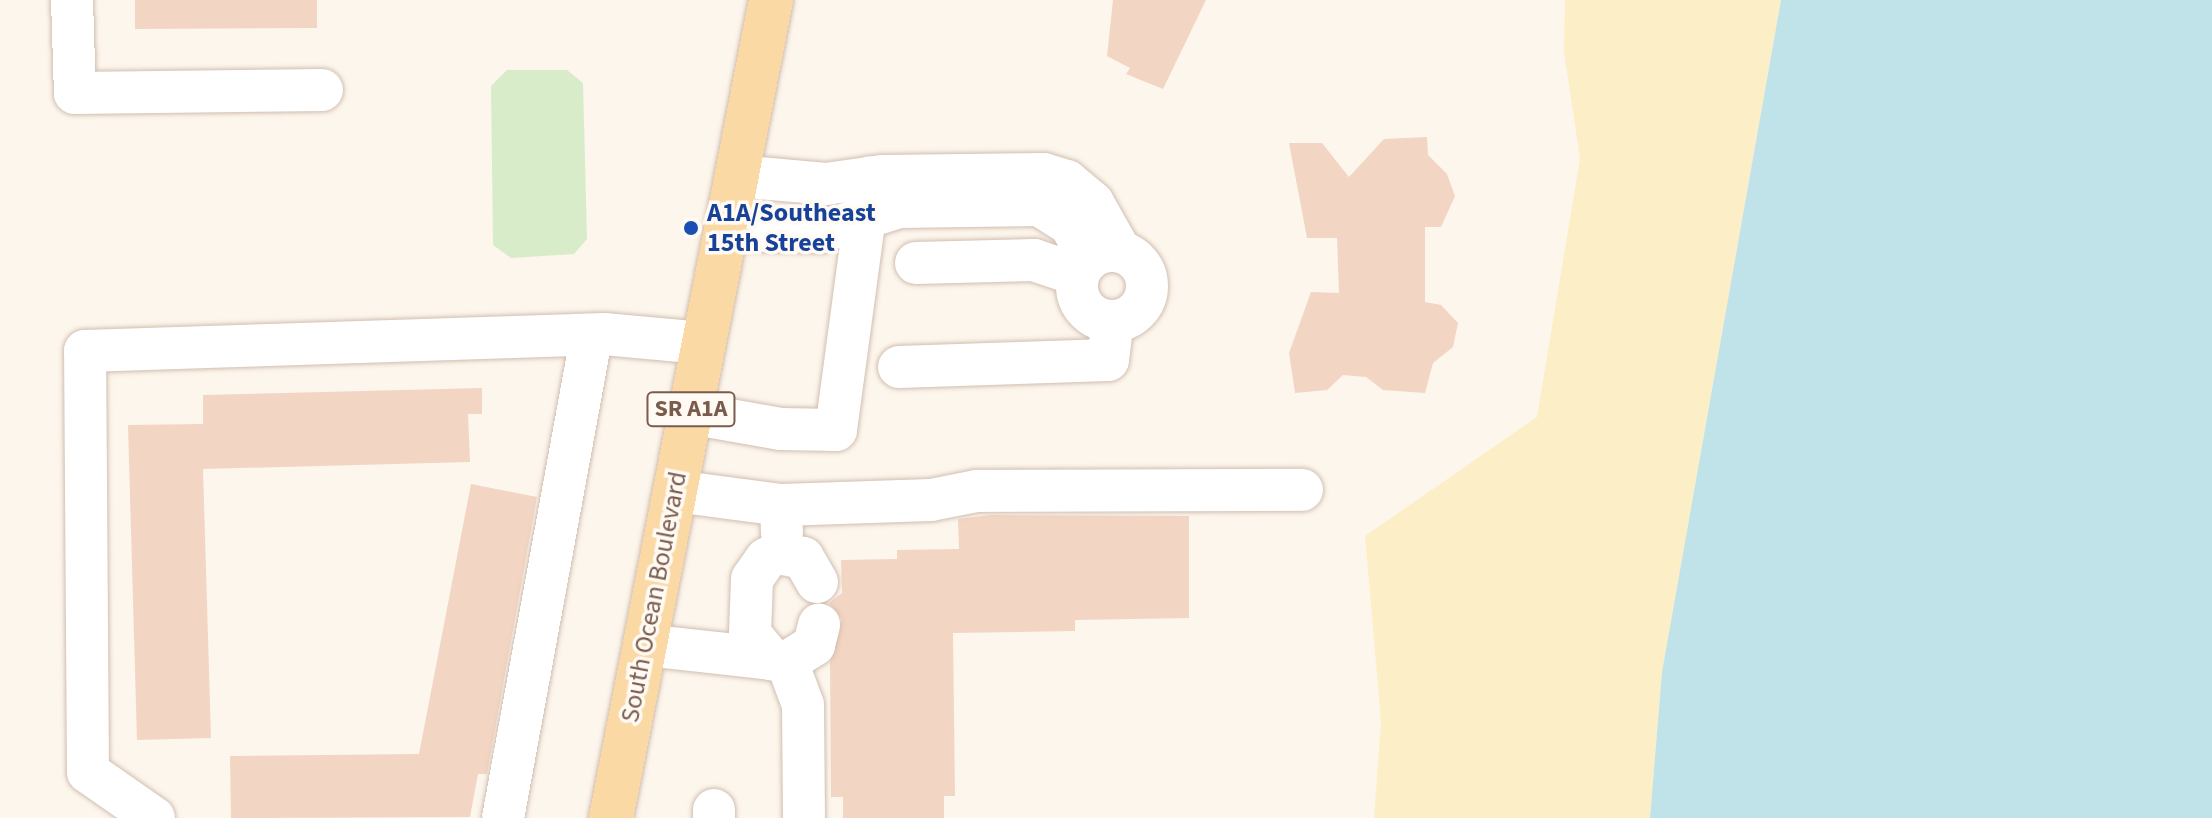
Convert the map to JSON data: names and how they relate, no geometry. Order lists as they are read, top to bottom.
{
  "streets": {
    "main road": ["SR A1A", "South Ocean Boulevard"]
  },
  "places": ["A1A/Southeast 15th Street"]
}
